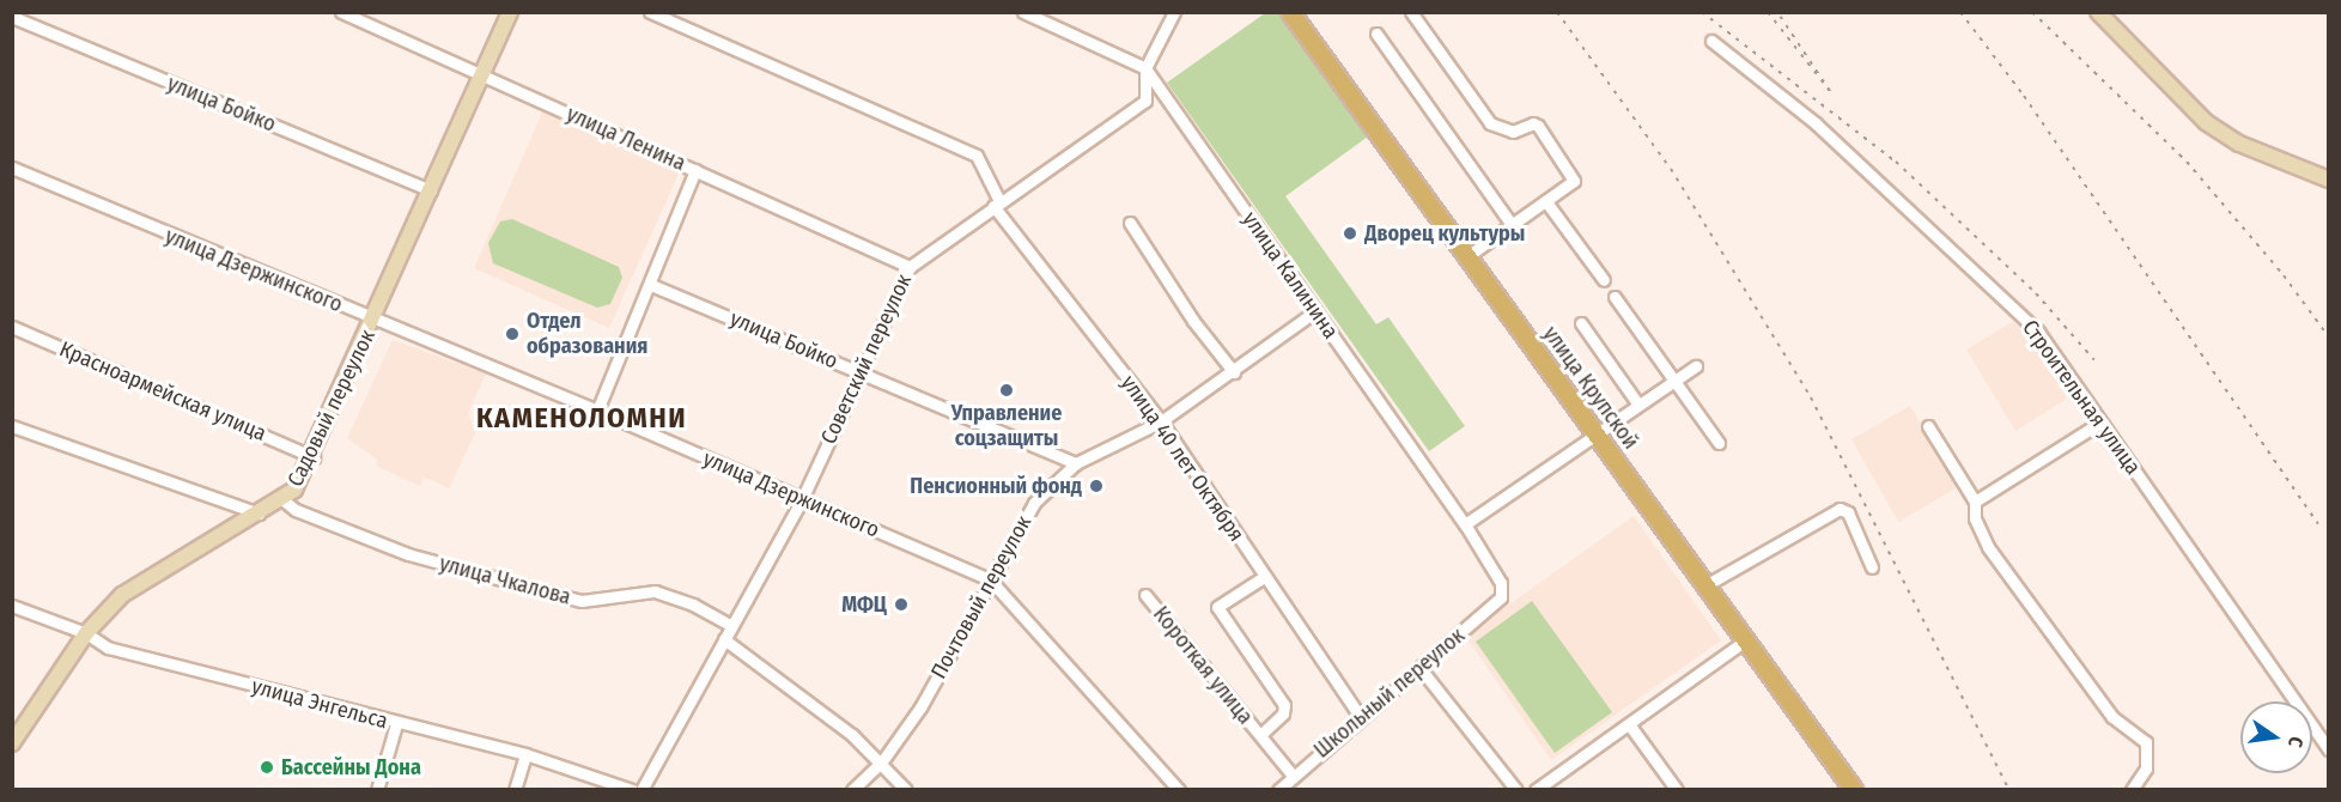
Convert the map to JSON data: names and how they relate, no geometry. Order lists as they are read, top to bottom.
{
  "streets": {
    "main road": ["улица Крупской"],
    "street": [
      "улица Бойко",
      "улица Ленина",
      "улица Дзержинского",
      "улица Калинина",
      "Советский переулок",
      "Красноармейская улица",
      "Строительная улица",
      "Садовый переулок",
      "улица 40 лет Октября",
      "улица Чкалова",
      "Почтовый переулок",
      "Короткая улица",
      "Школьный переулок",
      "улица Энгельса"
    ]
  },
  "crossings": [
    ["улица Бойко", "Советский переулок"],
    ["улица Бойко", "Садовый переулок"],
    ["улица Бойко", "Почтовый переулок"],
    ["улица Ленина", "Советский переулок"],
    ["улица Ленина", "Садовый переулок"],
    ["улица Дзержинского", "Советский переулок"],
    ["улица Дзержинского", "Садовый переулок"],
    ["улица Дзержинского", "Почтовый переулок"],
    ["улица Калинина", "Советский переулок"],
    ["улица Калинина", "Почтовый переулок"],
    ["улица Калинина", "Школьный переулок"],
    ["Советский переулок", "улица 40 лет Октября"],
    ["Советский переулок", "улица Чкалова"],
    ["Красноармейская улица", "Садовый переулок"],
    ["Садовый переулок", "улица Чкалова"],
    ["Садовый переулок", "улица Энгельса"],
    ["улица 40 лет Октября", "Почтовый переулок"],
    ["улица 40 лет Октября", "Короткая улица"],
    ["улица 40 лет Октября", "Школьный переулок"],
    ["Короткая улица", "Школьный переулок"]
  ],
  "districts": ["КАМЕНОЛОМНИ"],
  "places": [
    "Дворец культуры",
    "Отдел образования",
    "Управление соцзащиты",
    "Пенсионный фонд",
    "МФЦ",
    "Бассейны Дона"
  ],
  "north": "right"
}
